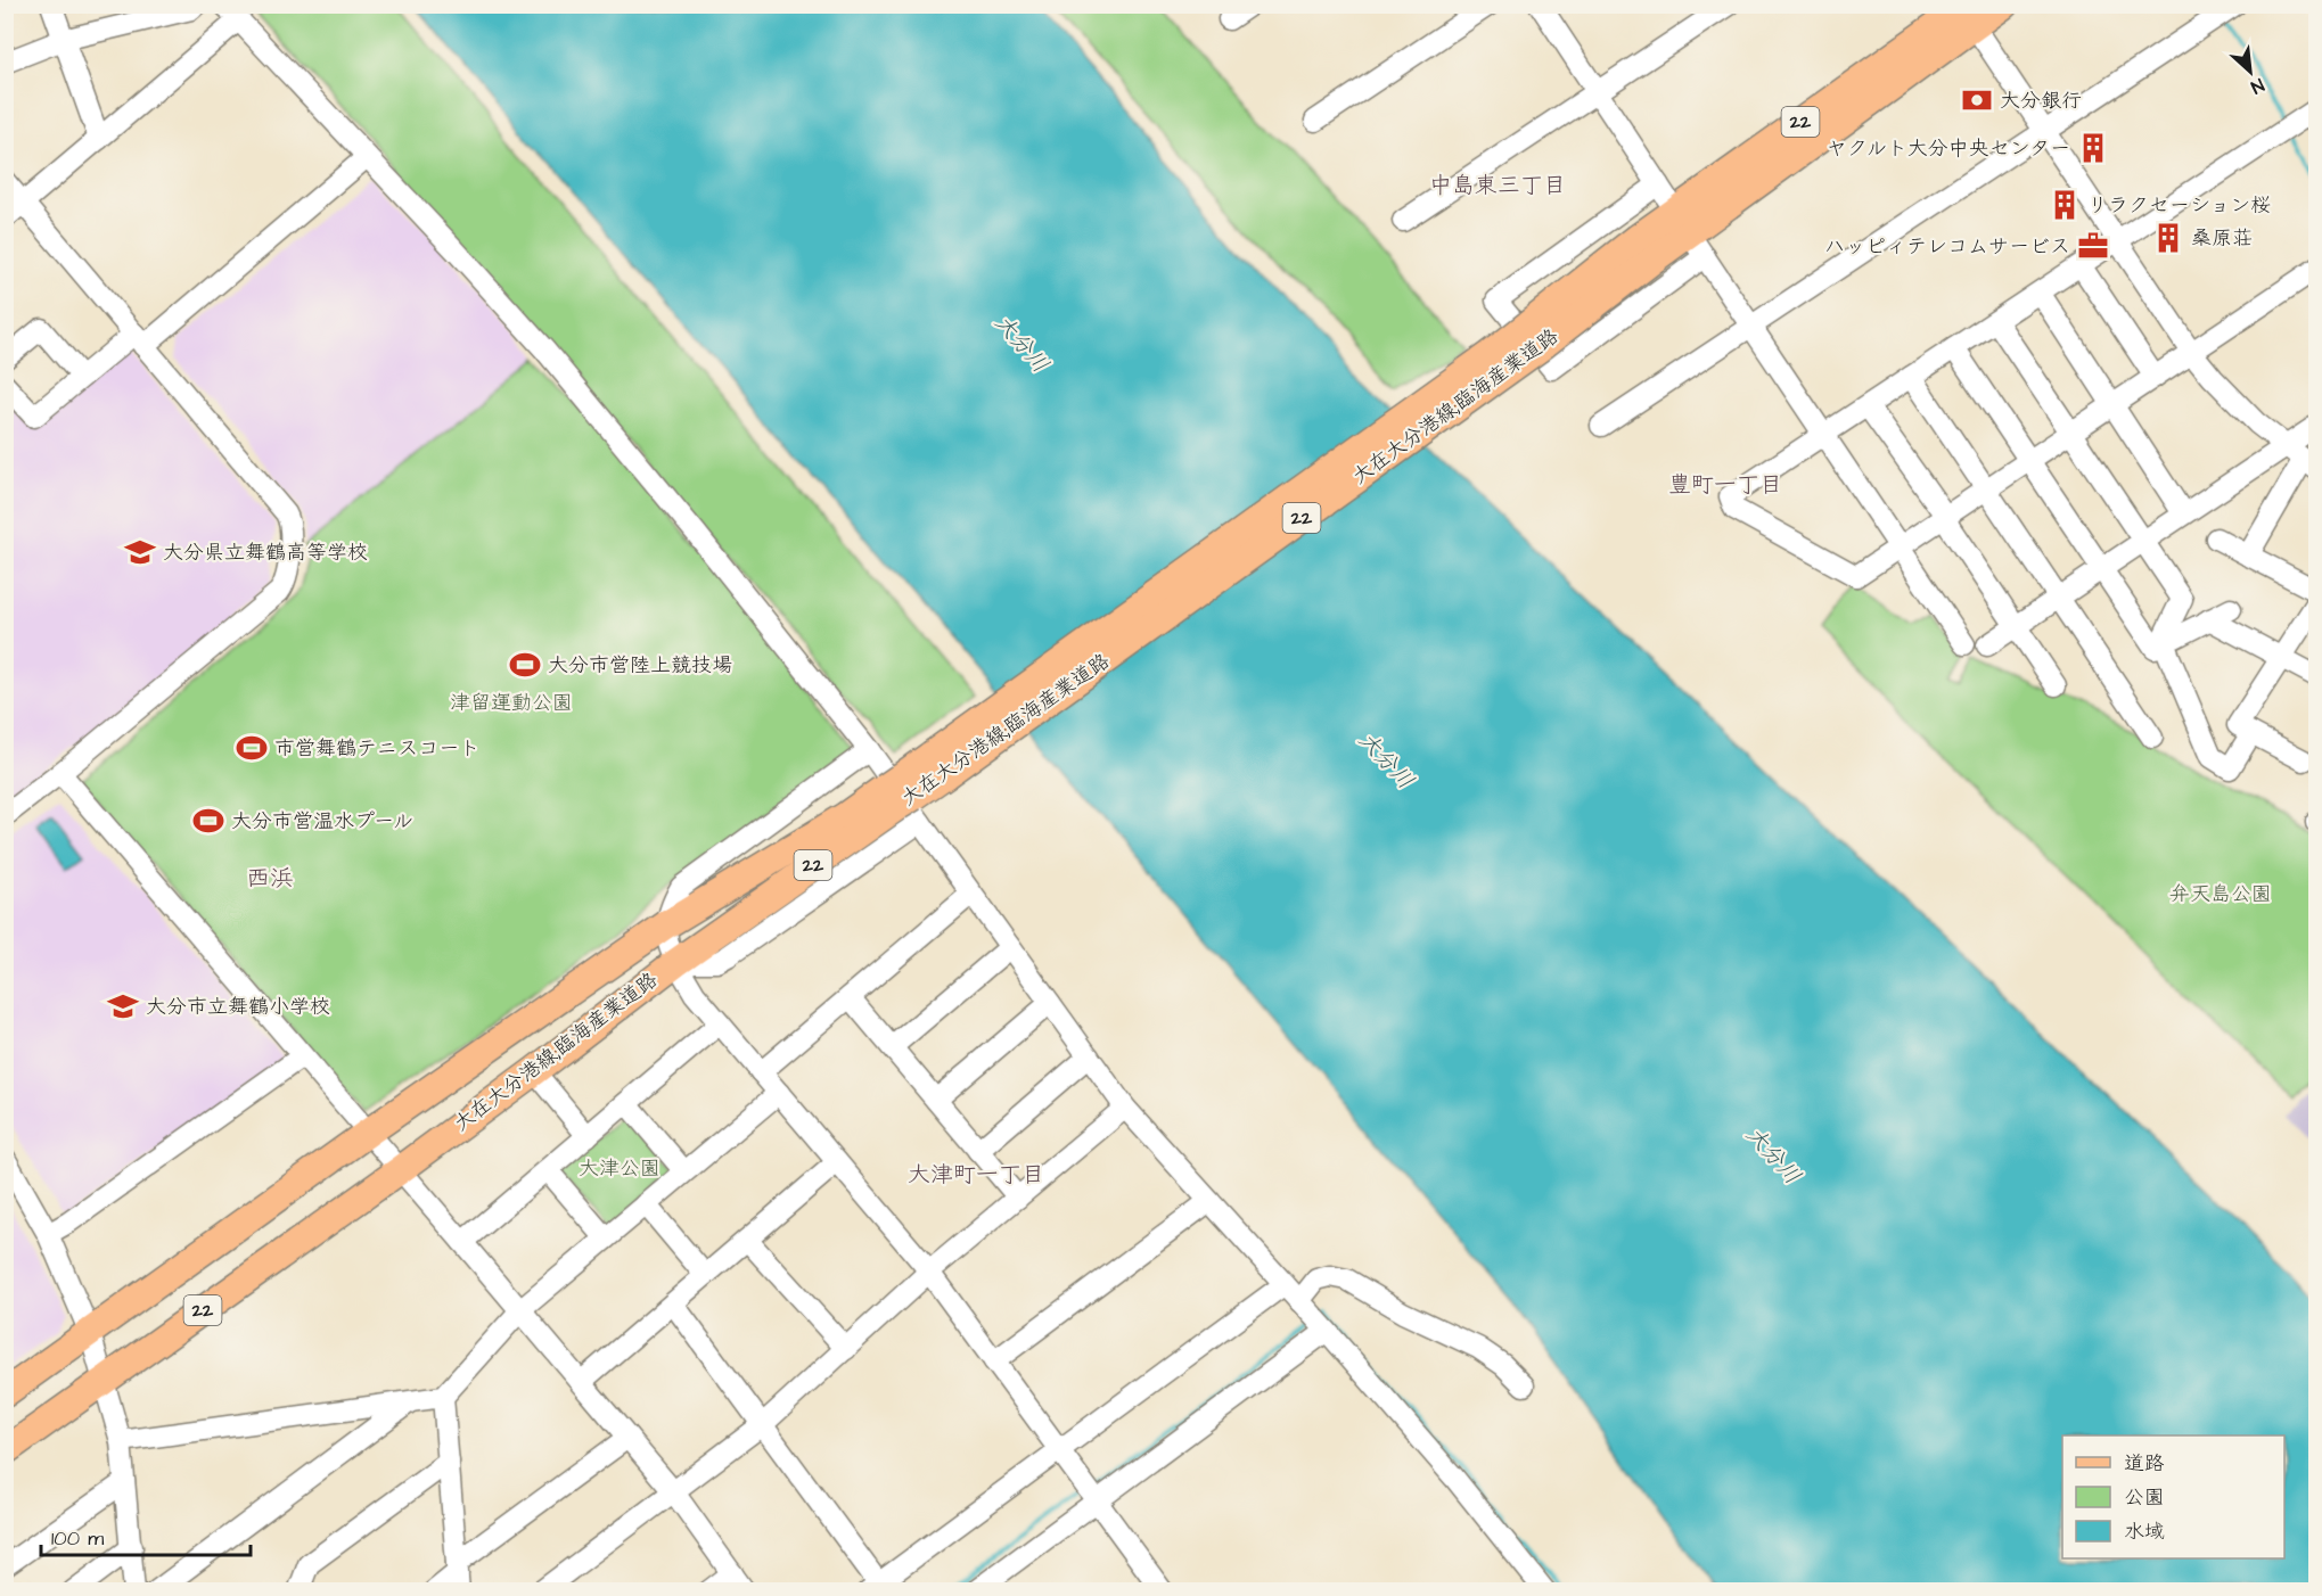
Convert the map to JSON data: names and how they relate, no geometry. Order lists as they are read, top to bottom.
{
  "streets": {
    "main road": ["22", "大在大分港線;臨海産業道路"]
  },
  "districts": [
    "中島東三丁目",
    "豊町一丁目",
    "西浜",
    "大津町一丁目"
  ],
  "water": ["大分川"],
  "parks": ["津留運動公園", "弁天島公園", "大津公園"],
  "places": {
    "bank": ["大分銀行"],
    "building": ["ヤクルト大分中央センター", "リラクセーション桜", "桑原荘"],
    "office": ["ハッピィテレコムサービス"],
    "school or university": ["大分県立舞鶴高等学校", "大分市立舞鶴小学校"],
    "sports": ["大分市営陸上競技場", "市営舞鶴テニスコート", "大分市営温水プール"]
  },
  "legend": ["道路", "公園", "水域"],
  "scale_bar": "100 m",
  "north": "bottom right"
}
